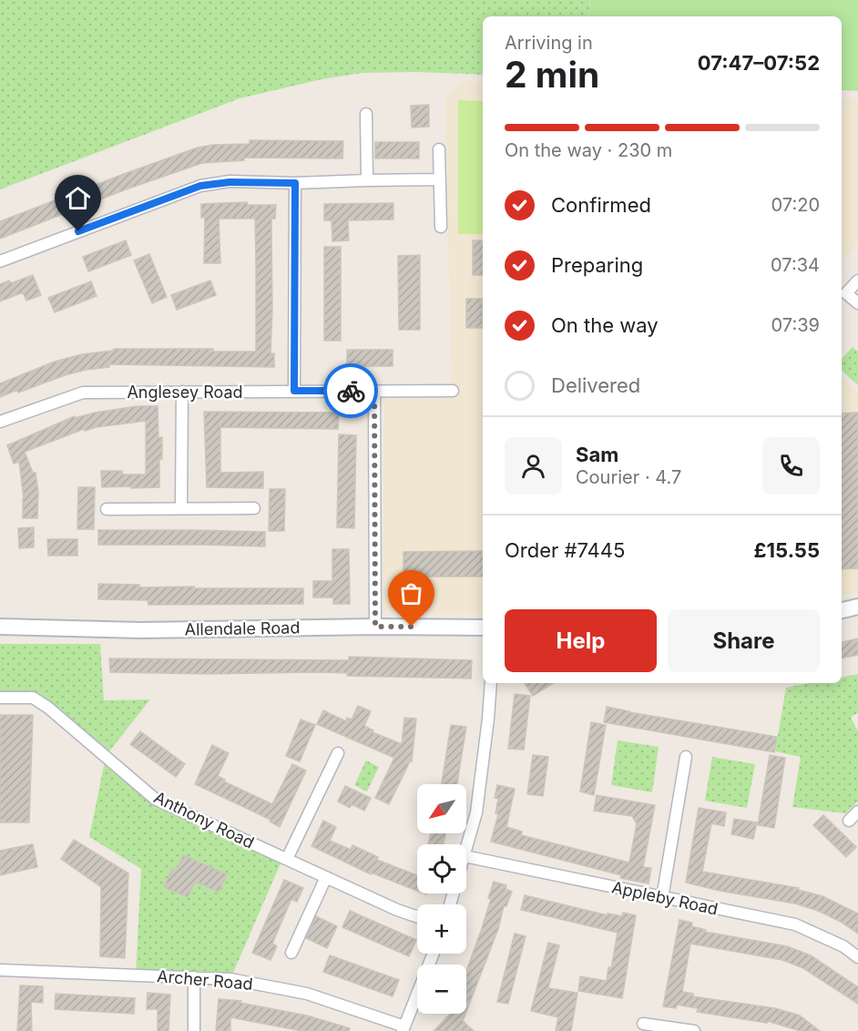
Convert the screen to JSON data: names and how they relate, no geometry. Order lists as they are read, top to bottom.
{
  "streets": {
    "street": [
      "Anglesey Road",
      "Allendale Road",
      "Anthony Road",
      "Appleby Road",
      "Archer Road"
    ]
  },
  "north": "bottom left",
  "page": {
    "heading": ["2 min", "Arriving in", "07:47–07:52"],
    "panel": [
      "Sam",
      "Courier · 4.7",
      "Order #7445",
      "£15.55"
    ],
    "bar": "On the way · 230 m",
    "list": [
      ["Confirmed", "07:20"],
      ["Preparing", "07:34"],
      ["On the way", "07:39"],
      "Delivered"
    ],
    "buttons": ["Help", "Share"],
    "map_buttons": ["+", "−"]
  }
}
